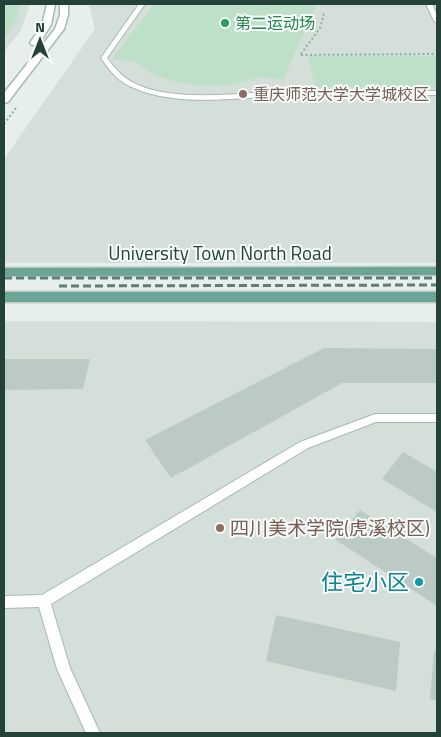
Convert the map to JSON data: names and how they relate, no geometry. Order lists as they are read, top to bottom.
{
  "streets": {
    "main road": ["University Town North Road"]
  },
  "places": [
    "第二运动场",
    "重庆师范大学大学城校区",
    "四川美术学院(虎溪校区)",
    "住宅小区"
  ],
  "north": "top"
}
